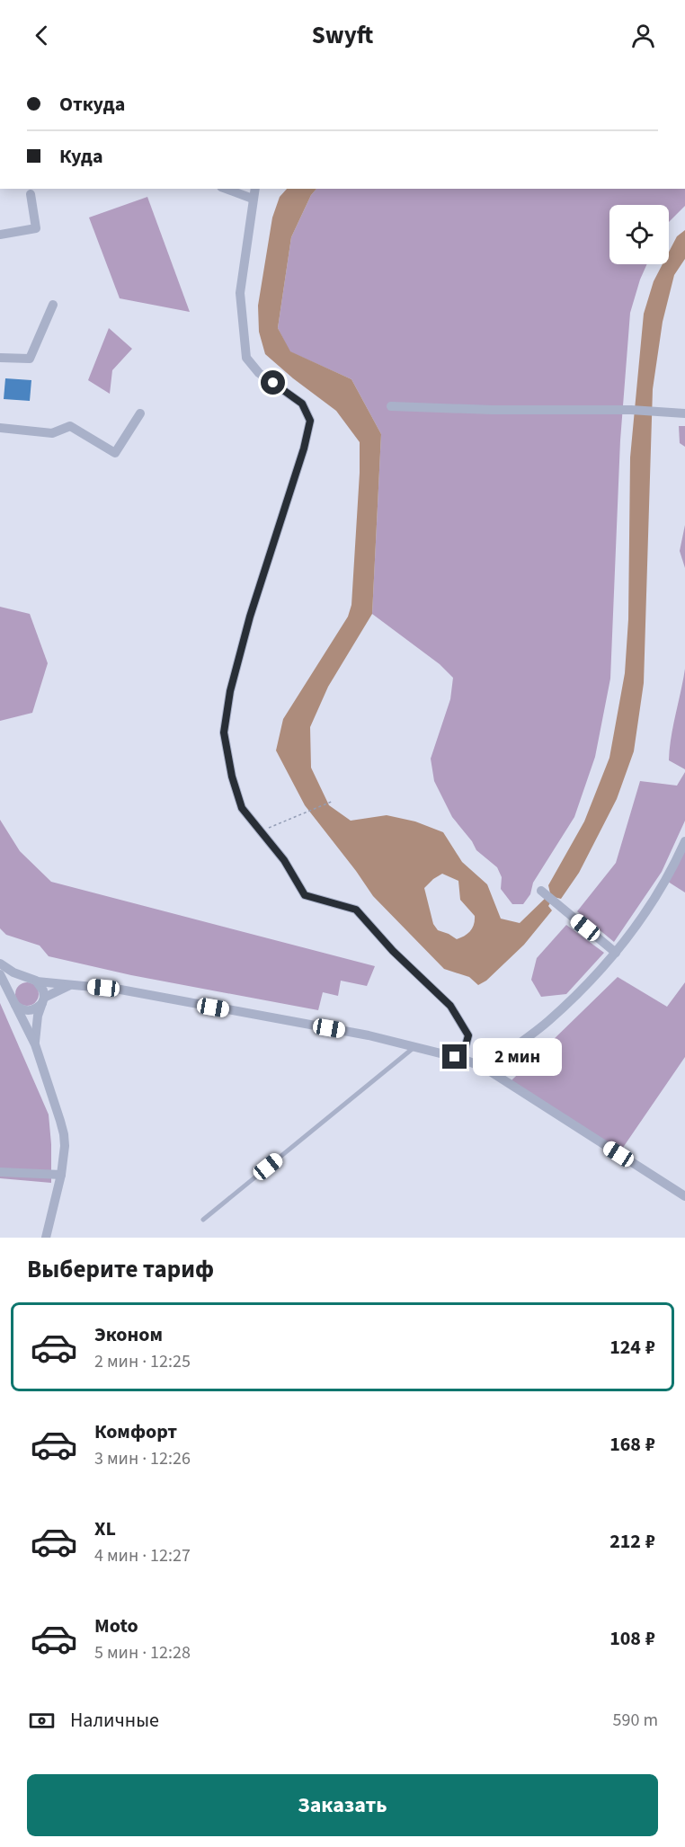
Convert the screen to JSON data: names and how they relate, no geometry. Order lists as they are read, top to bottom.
{
  "page": {
    "header": "Swyft",
    "banner": ["Откуда", "Куда"],
    "bubble": "2 мин",
    "heading": "Выберите тариф",
    "list": [
      {
        "name": "Эконом",
        "note": "2 мин · 12:25",
        "value": "124 ₽"
      },
      {
        "name": "Комфорт",
        "note": "3 мин · 12:26",
        "value": "168 ₽"
      },
      {
        "name": "XL",
        "note": "4 мин · 12:27",
        "value": "212 ₽"
      },
      {
        "name": "Moto",
        "note": "5 мин · 12:28",
        "value": "108 ₽"
      }
    ],
    "pay": ["Наличные", "590 m"],
    "buttons": "Заказать"
  }
}
